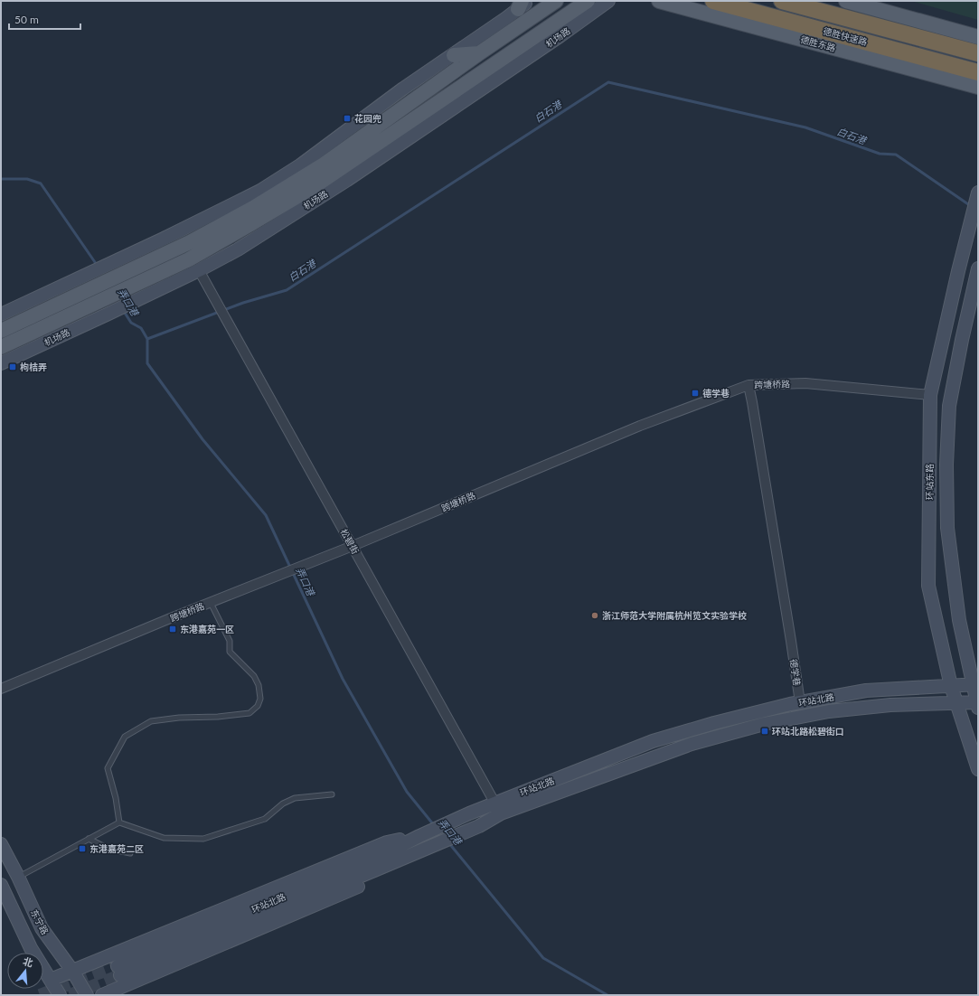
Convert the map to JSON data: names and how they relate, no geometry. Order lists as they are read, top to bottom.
{
  "streets": {
    "highway": ["德胜快速路"],
    "main road": [
      "机场路",
      "德胜东路",
      "环站东路",
      "环站北路",
      "东宁路"
    ],
    "street": ["跨塘桥路", "松碧街", "德学巷"]
  },
  "crossings": [
    ["机场路", "松碧街"],
    ["跨塘桥路", "环站东路"],
    ["跨塘桥路", "松碧街"],
    ["跨塘桥路", "德学巷"],
    ["环站东路", "环站北路"],
    ["松碧街", "环站北路"],
    ["德学巷", "环站北路"]
  ],
  "water": ["白石港", "弄口港"],
  "places": {
    "transit": [
      "花园兜",
      "枸桔弄",
      "德学巷",
      "东港嘉苑一区",
      "环站北路松碧街口",
      "东港嘉苑二区"
    ],
    "other": ["浙江师范大学附属杭州笕文实验学校"]
  },
  "scale_bar": "50 m",
  "north": "top"
}
